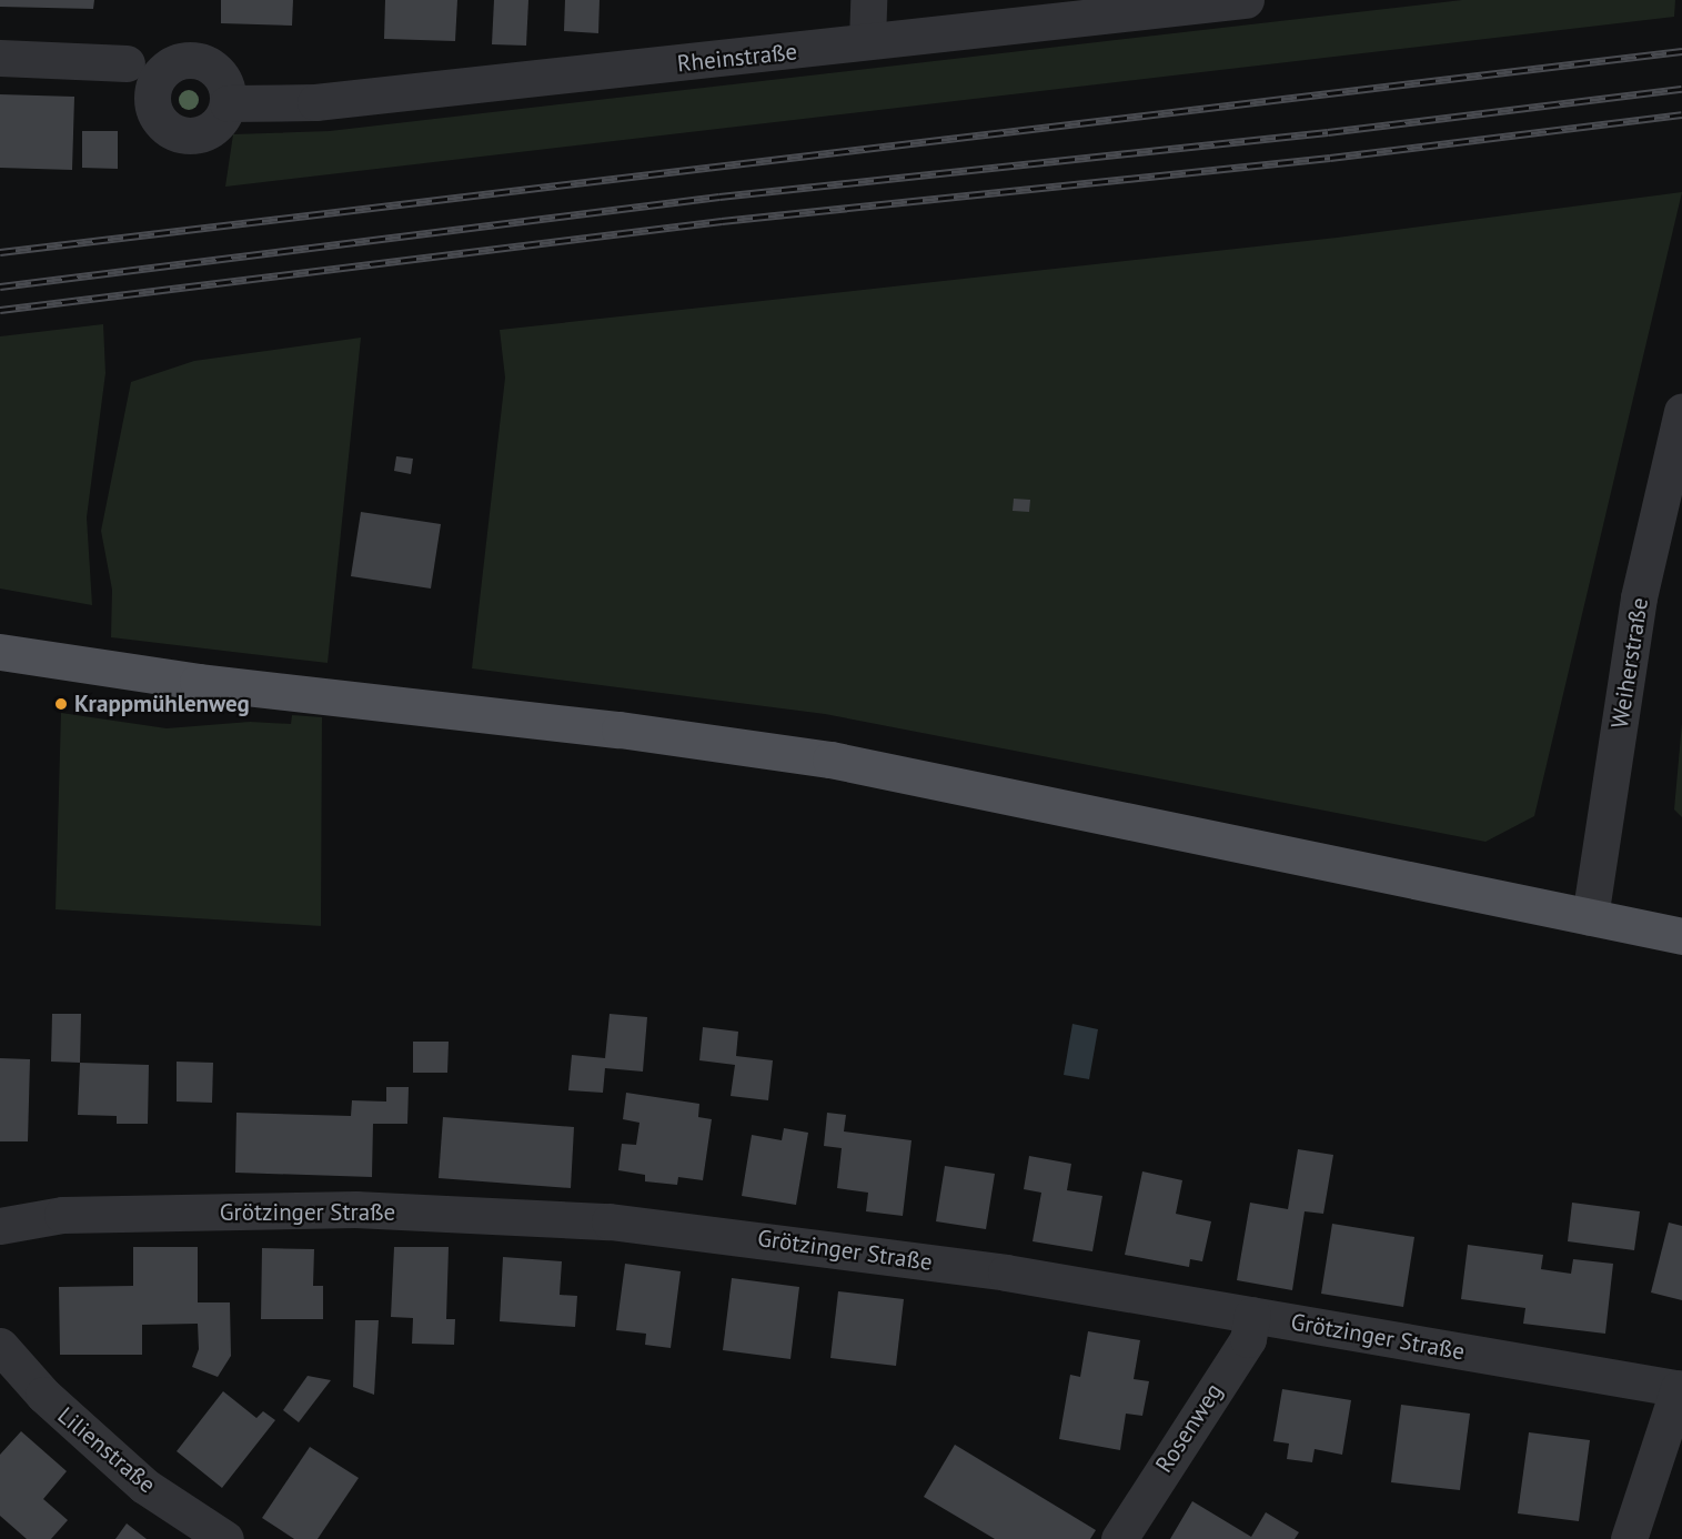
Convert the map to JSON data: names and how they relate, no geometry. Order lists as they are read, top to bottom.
{
  "streets": {
    "street": [
      "Rheinstraße",
      "Weiherstraße",
      "Grötzinger Straße",
      "Rosenweg",
      "Lilienstraße"
    ]
  },
  "crossings": [
    ["Grötzinger Straße", "Rosenweg"]
  ],
  "places": ["Krappmühlenweg"]
}
